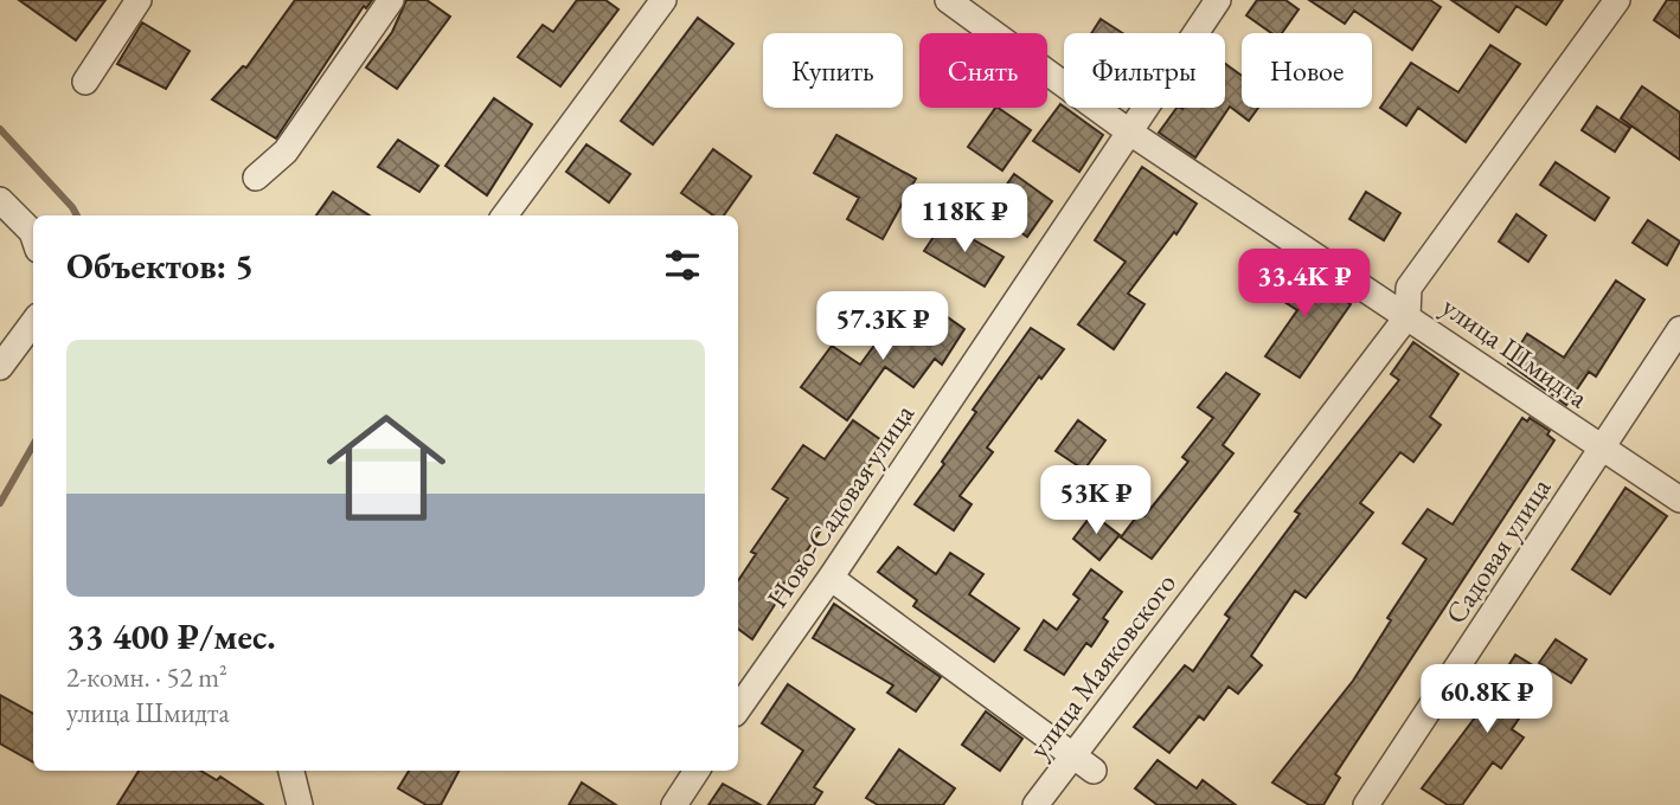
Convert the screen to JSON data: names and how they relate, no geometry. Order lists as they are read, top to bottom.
{
  "streets": {
    "street": [
      "улица Шмидта",
      "Ново-Садовая улица",
      "Садовая улица",
      "улица Маяковского"
    ]
  },
  "crossings": [
    ["улица Шмидта", "Ново-Садовая улица"],
    ["улица Шмидта", "Садовая улица"],
    ["улица Шмидта", "улица Маяковского"]
  ],
  "page": {
    "chip": [
      "Купить",
      "Снять",
      "Фильтры",
      "Новое"
    ],
    "price": [
      "118K ₽",
      "33.4K ₽",
      "57.3K ₽",
      "53K ₽",
      "60.8K ₽"
    ],
    "heading": "Объектов: 5",
    "list": [
      {
        "name": "33 400 ₽/мес.",
        "note": "2-комн. · 52 m² · улица Шмидта"
      }
    ]
  }
}
